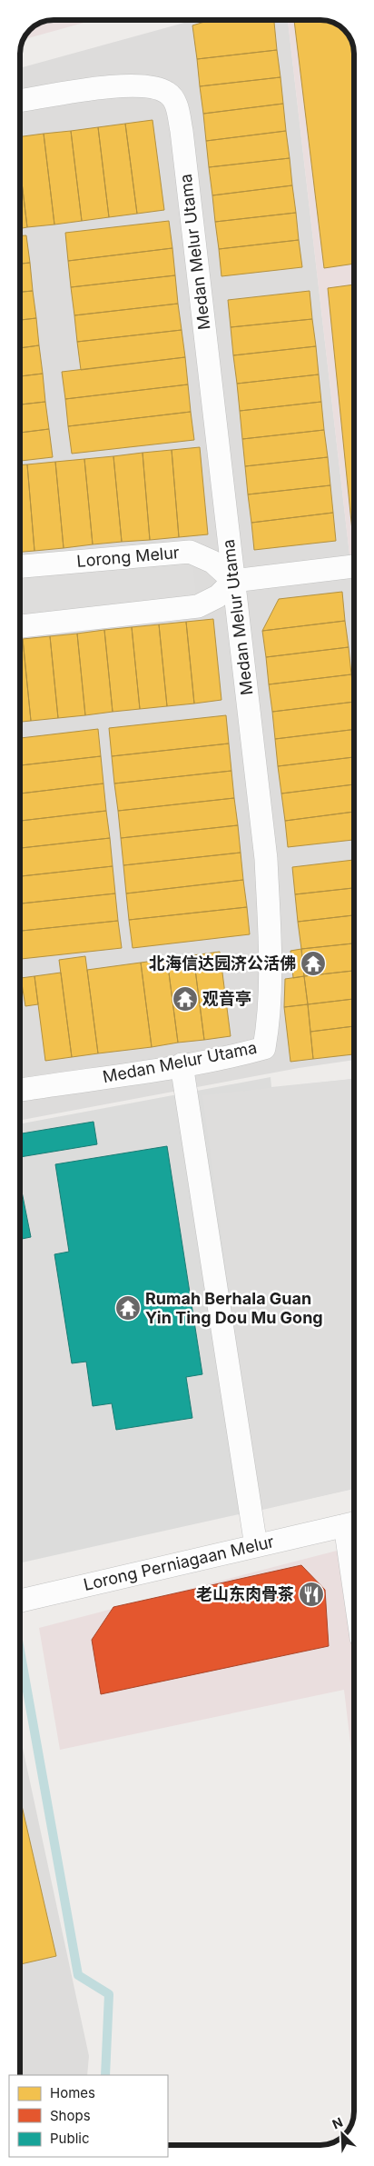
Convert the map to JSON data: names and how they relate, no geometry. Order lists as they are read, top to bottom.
{
  "streets": {
    "street": ["Medan Melur Utama", "Lorong Melur", "Lorong Perniagaan Melur"]
  },
  "crossings": [
    ["Medan Melur Utama", "Lorong Melur"]
  ],
  "places": {
    "temple": ["北海信达园济公活佛", "观音亭", "Rumah Berhala Guan Yin Ting Dou Mu Gong"],
    "restaurant": ["老山东肉骨茶"]
  },
  "legend": ["Homes", "Shops", "Public"],
  "north": "top left"
}
